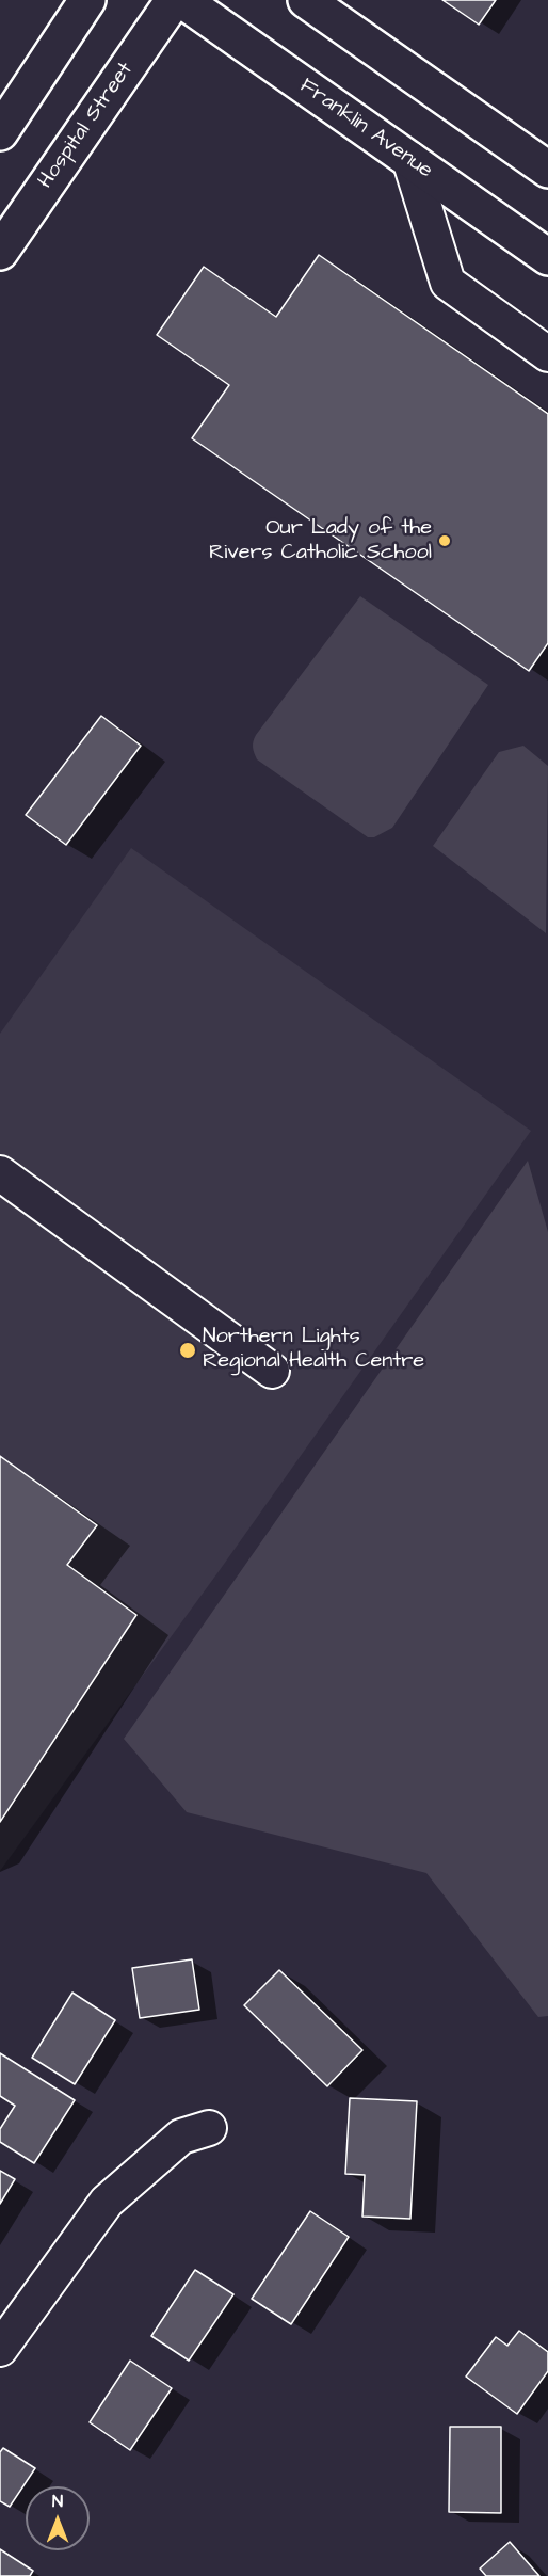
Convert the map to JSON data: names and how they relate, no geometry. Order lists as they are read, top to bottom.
{
  "streets": {
    "main road": ["Hospital Street", "Franklin Avenue"]
  },
  "places": ["Our Lady of the Rivers Catholic School", "Northern Lights Regional Health Centre"],
  "north": "top"
}
